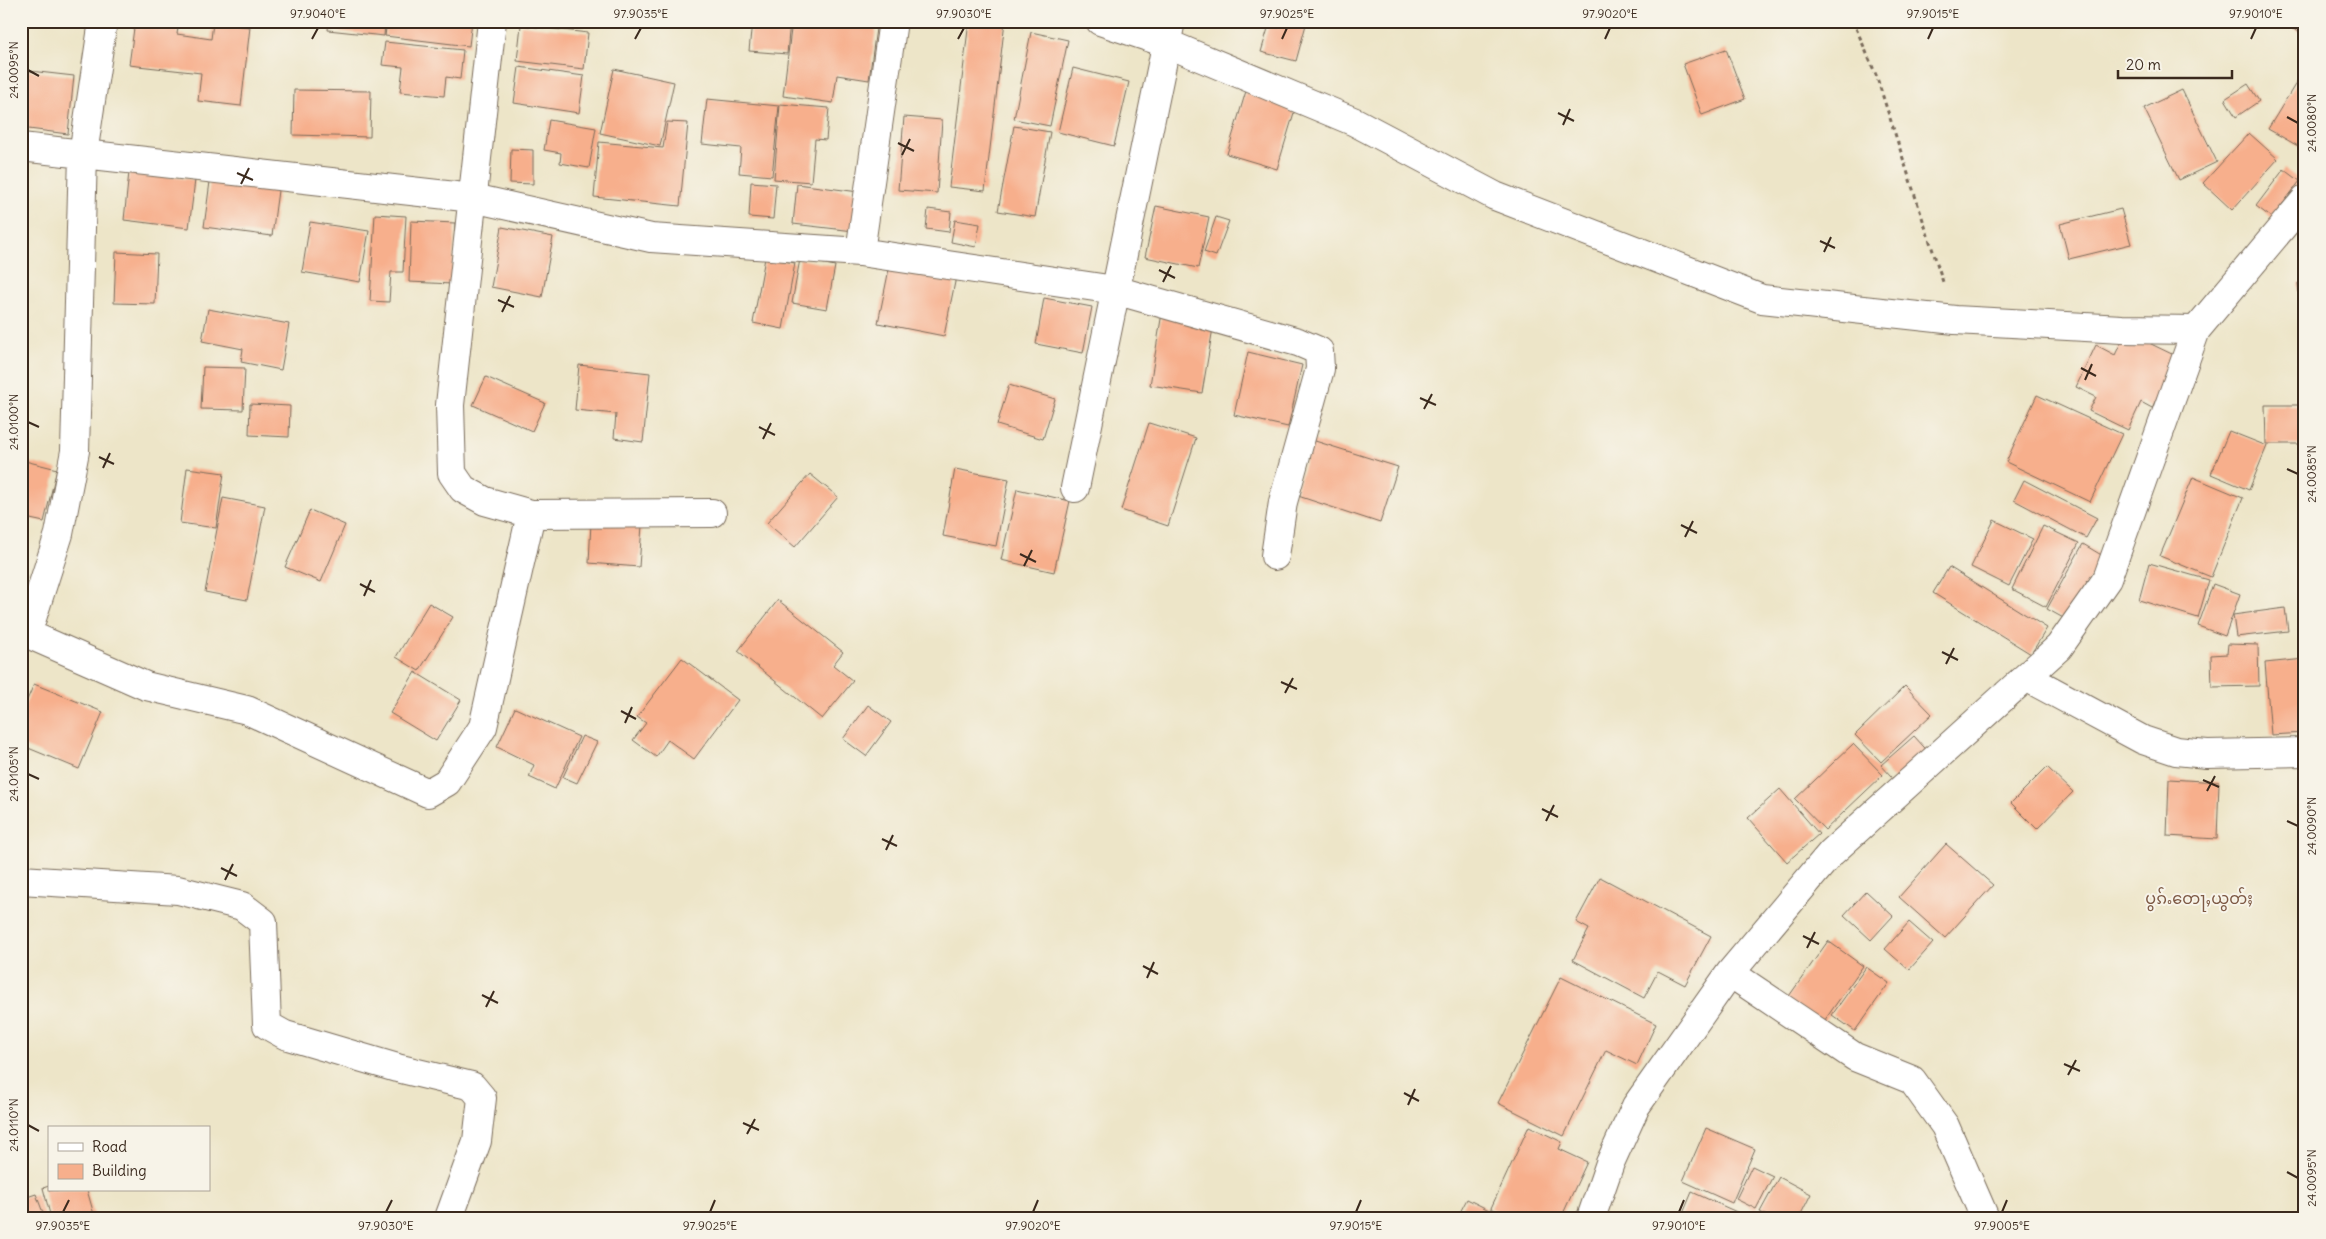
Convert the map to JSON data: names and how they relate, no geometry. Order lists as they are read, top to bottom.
{
  "districts": ["ပွၵ်ႉတေႃႇယွတ်ႈ"],
  "legend": ["Road", "Building"],
  "scale_bar": "20 m",
  "coordinates": [
    "97.9040°E",
    "97.9035°E",
    "97.9030°E",
    "97.9025°E",
    "97.9020°E",
    "97.9015°E",
    "97.9010°E",
    "24.0095°N",
    "24.0080°N",
    "24.0100°N",
    "24.0085°N",
    "24.0105°N",
    "24.0090°N",
    "24.0110°N",
    "97.9005°E"
  ]
}
